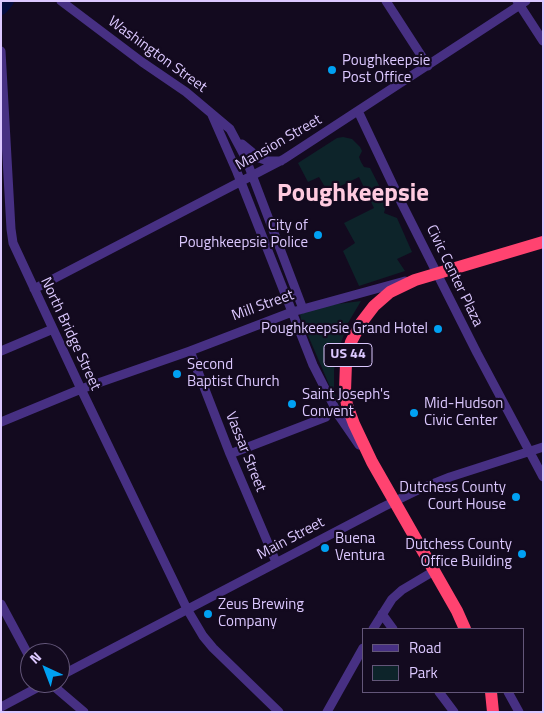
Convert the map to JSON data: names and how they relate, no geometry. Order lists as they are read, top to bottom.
{
  "streets": {
    "highway": ["Mill Street", "US 44"],
    "street": [
      "Washington Street",
      "Mansion Street",
      "Civic Center Plaza",
      "North Bridge Street",
      "Vassar Street",
      "Main Street"
    ]
  },
  "crossings": [
    ["Washington Street", "Mansion Street"],
    ["Washington Street", "Mill Street"],
    ["Washington Street", "US 44"],
    ["Mansion Street", "Civic Center Plaza"],
    ["Mansion Street", "North Bridge Street"],
    ["Civic Center Plaza", "Mill Street"],
    ["Civic Center Plaza", "Main Street"],
    ["Mill Street", "North Bridge Street"],
    ["Mill Street", "US 44"],
    ["Mill Street", "Vassar Street"],
    ["North Bridge Street", "Main Street"],
    ["US 44", "Main Street"],
    ["Vassar Street", "Main Street"]
  ],
  "districts": ["Poughkeepsie"],
  "places": [
    "Poughkeepsie Post Office",
    "City of Poughkeepsie Police",
    "Poughkeepsie Grand Hotel",
    "Second Baptist Church",
    "Saint Joseph's Convent",
    "Mid-Hudson Civic Center",
    "Dutchess County Court House",
    "Buena Ventura",
    "Dutchess County Office Building",
    "Zeus Brewing Company"
  ],
  "legend": ["Road", "Park"],
  "north": "top left"
}
